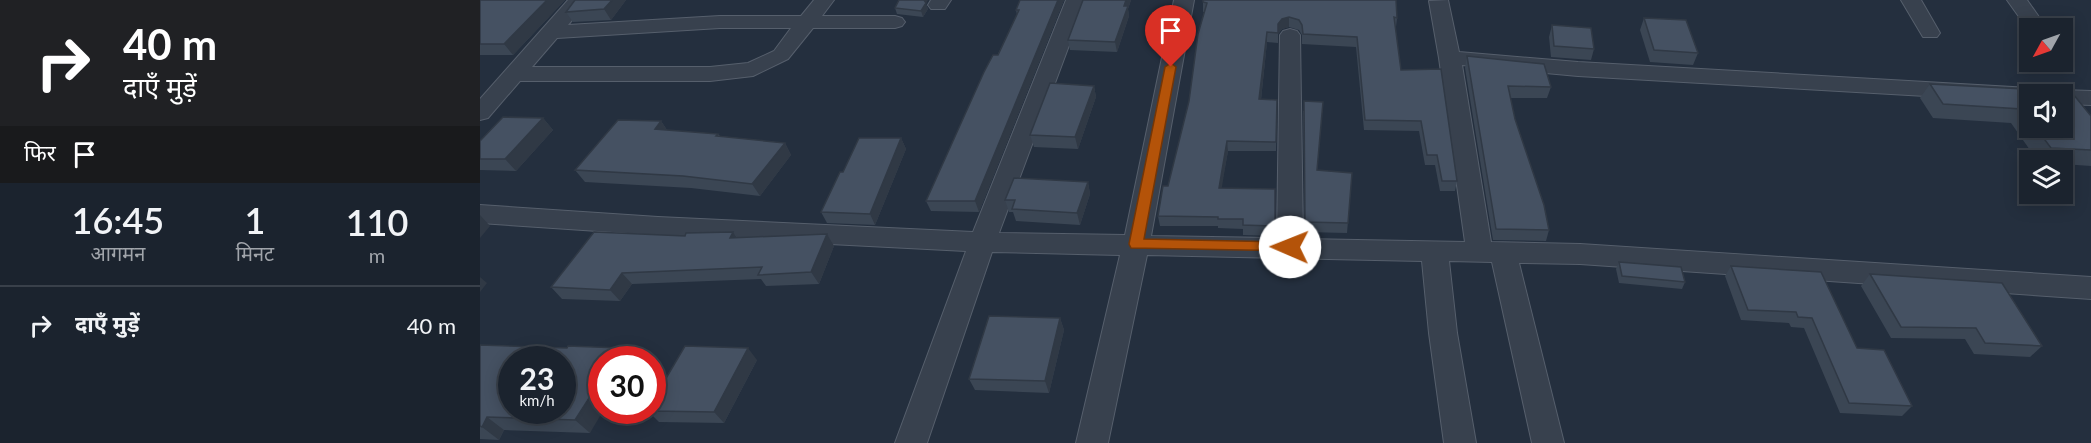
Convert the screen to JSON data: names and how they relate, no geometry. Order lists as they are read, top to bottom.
{
  "north": "bottom left",
  "page": {
    "turn": ["40 m", "दाएँ मुड़ें"],
    "then": "फिर",
    "eta": [
      "16:45",
      "आगमन",
      "1",
      "मिनट",
      "110",
      "m"
    ],
    "list": [
      {
        "name": "दाएँ मुड़ें",
        "value": "40 m"
      }
    ],
    "speed": "23 km/h",
    "limit": "30"
  }
}
